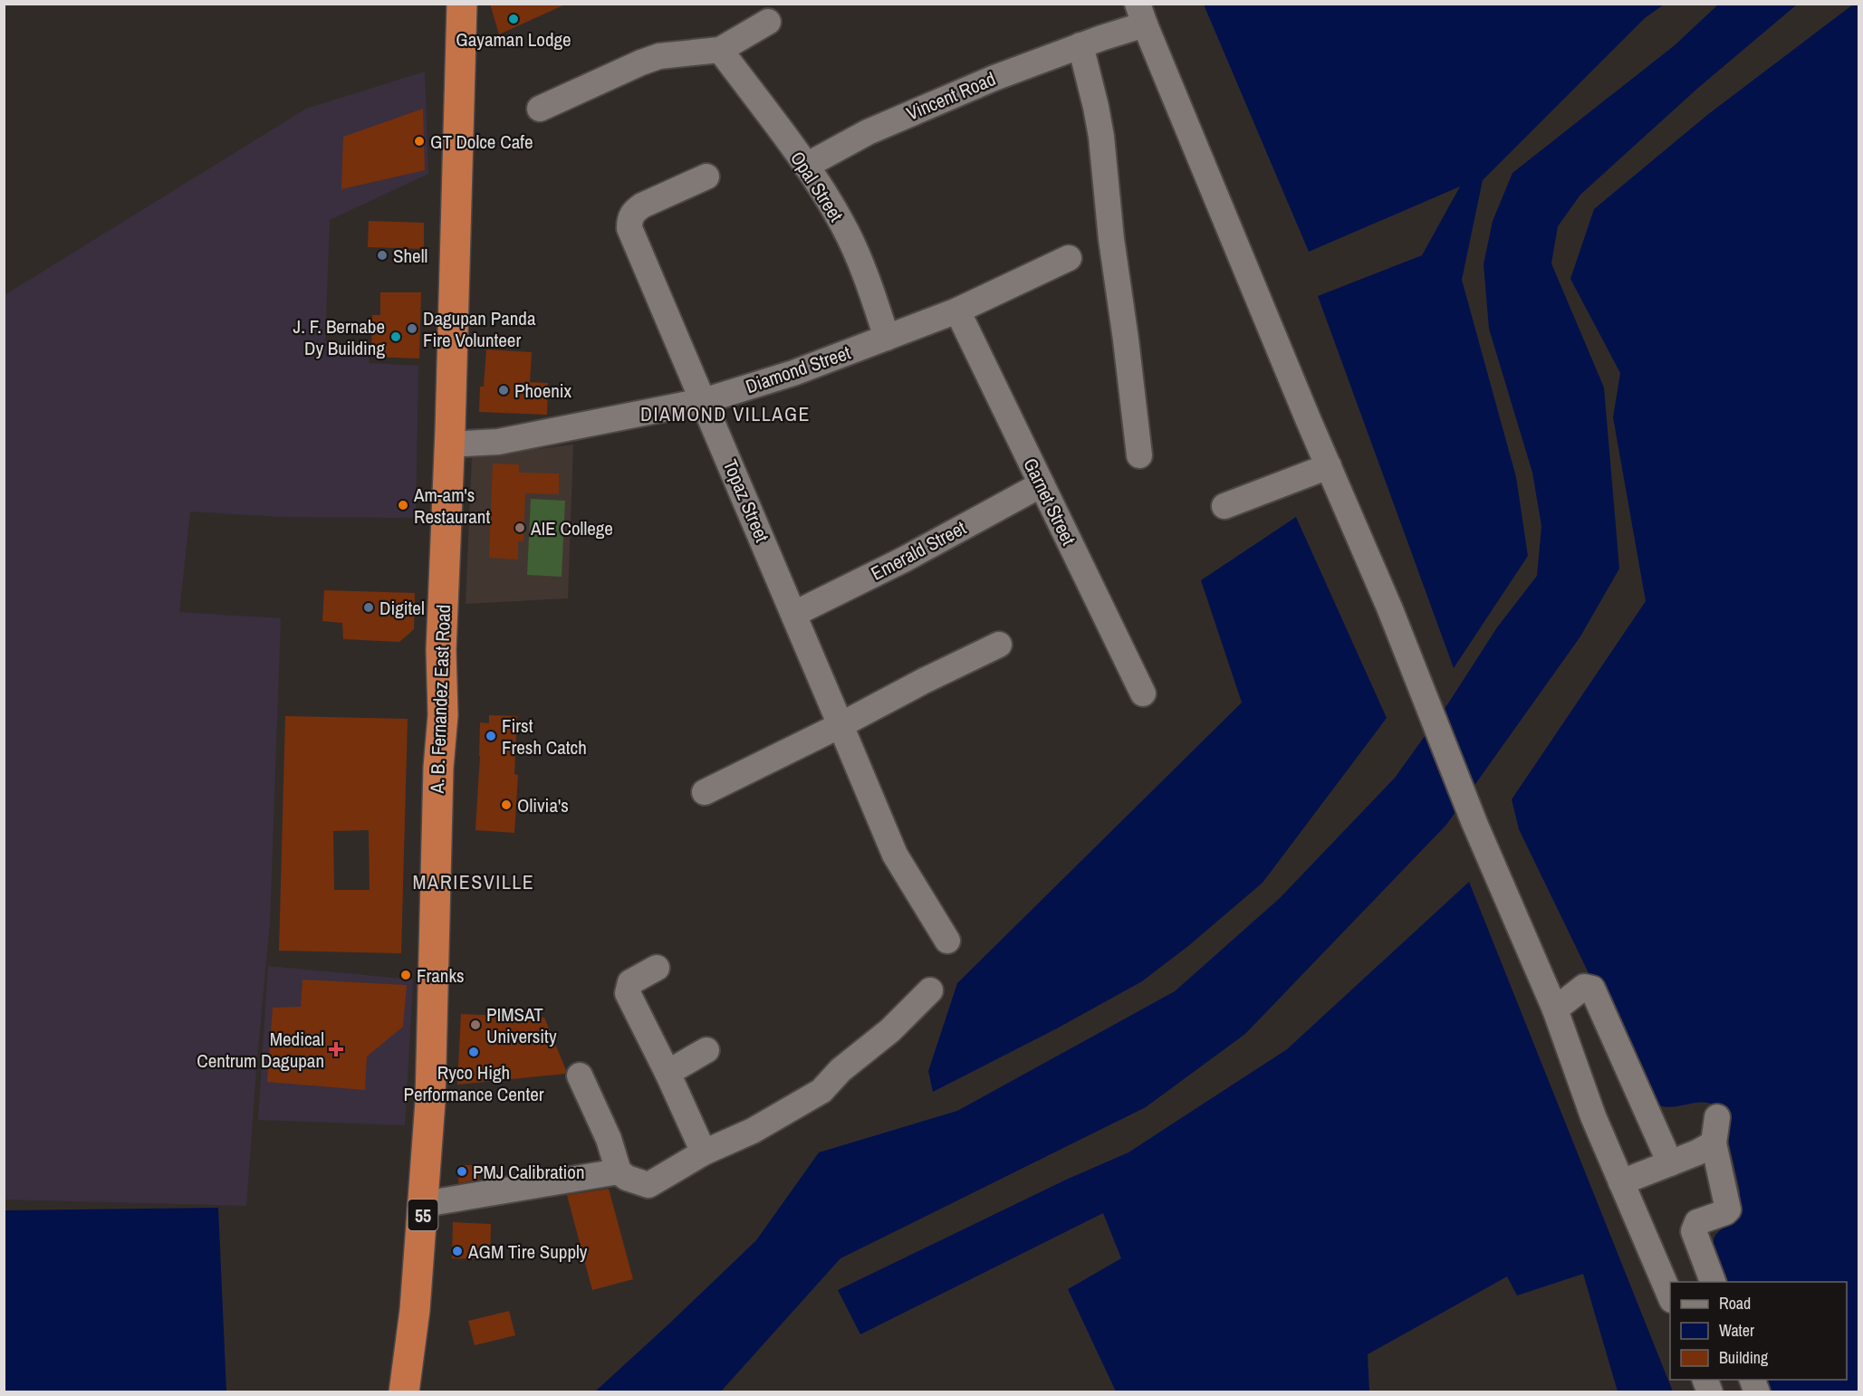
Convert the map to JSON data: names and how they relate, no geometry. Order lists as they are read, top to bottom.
{
  "streets": {
    "highway": ["A. B. Fernandez East Road", "55"],
    "street": [
      "Vincent Road",
      "Opal Street",
      "Diamond Street",
      "Topaz Street",
      "Garnet Street",
      "Emerald Street"
    ]
  },
  "crossings": [
    ["Vincent Road", "Opal Street"],
    ["Opal Street", "Diamond Street"],
    ["Diamond Street", "Topaz Street"],
    ["Diamond Street", "Garnet Street"],
    ["Diamond Street", "A. B. Fernandez East Road"],
    ["Topaz Street", "Emerald Street"],
    ["Garnet Street", "Emerald Street"]
  ],
  "districts": ["DIAMOND VILLAGE", "MARIESVILLE"],
  "places": {
    "other": [
      "Gayaman Lodge",
      "GT Dolce Cafe",
      "Shell",
      "Dagupan Panda Fire Volunteer",
      "J. F. Bernabe Dy Building",
      "Phoenix",
      "Am-am's Restaurant",
      "AIE College",
      "Digitel",
      "First Fresh Catch",
      "Olivia's",
      "Franks",
      "PIMSAT University",
      "Ryco High Performance Center",
      "PMJ Calibration",
      "AGM Tire Supply"
    ],
    "health": ["Medical Centrum Dagupan"]
  },
  "legend": ["Road", "Water", "Building"]
}
